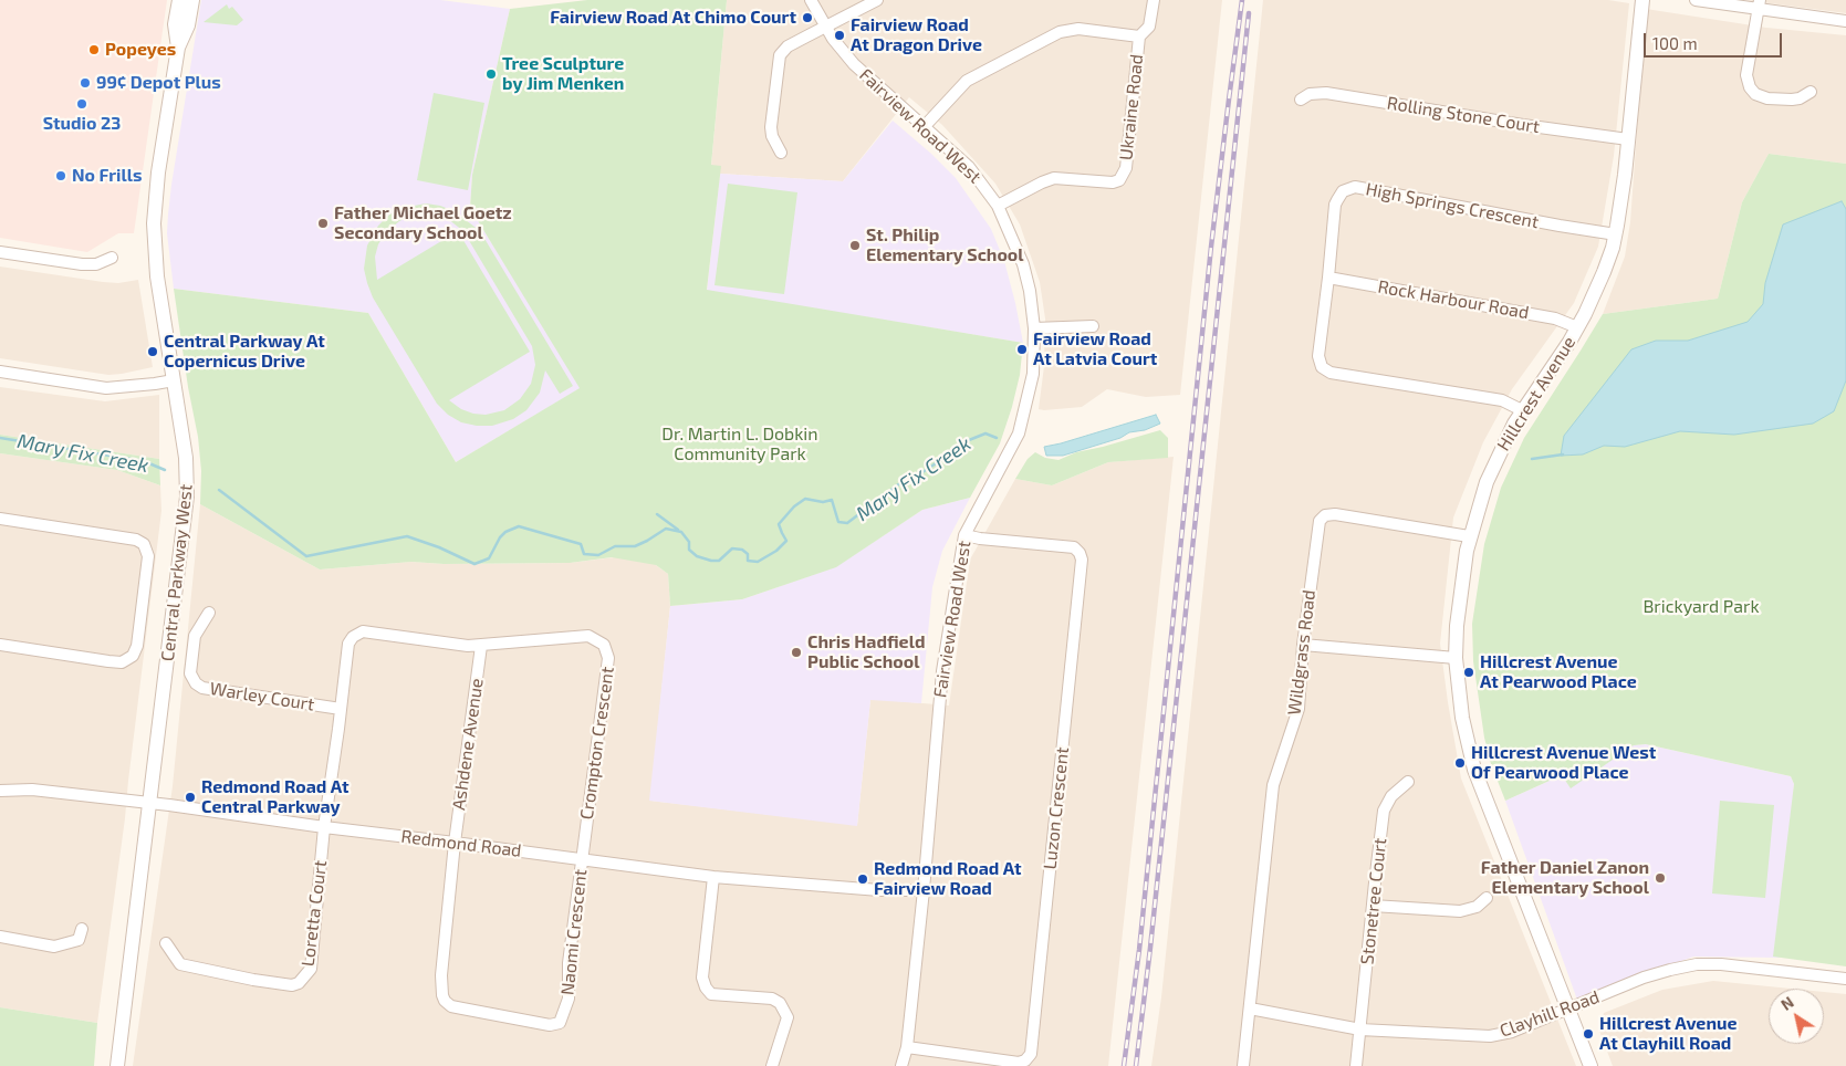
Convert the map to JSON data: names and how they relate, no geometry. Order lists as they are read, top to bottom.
{
  "streets": {
    "street": [
      "Ukraine Road",
      "Rolling Stone Court",
      "Fairview Road West",
      "High Springs Crescent",
      "Rock Harbour Road",
      "Hillcrest Avenue",
      "Central Parkway West",
      "Wildgrass Road",
      "Warley Court",
      "Crompton Crescent",
      "Ashdene Avenue",
      "Luzon Crescent",
      "Redmond Road",
      "Stonetree Court",
      "Loretta Court",
      "Naomi Crescent",
      "Clayhill Road"
    ]
  },
  "crossings": [
    ["Ukraine Road", "Fairview Road West"],
    ["Rolling Stone Court", "Hillcrest Avenue"],
    ["Fairview Road West", "Luzon Crescent"],
    ["Fairview Road West", "Redmond Road"],
    ["High Springs Crescent", "Rock Harbour Road"],
    ["High Springs Crescent", "Hillcrest Avenue"],
    ["Rock Harbour Road", "Hillcrest Avenue"],
    ["Hillcrest Avenue", "Wildgrass Road"],
    ["Hillcrest Avenue", "Clayhill Road"],
    ["Central Parkway West", "Redmond Road"],
    ["Wildgrass Road", "Clayhill Road"],
    ["Warley Court", "Crompton Crescent"],
    ["Crompton Crescent", "Ashdene Avenue"],
    ["Crompton Crescent", "Redmond Road"],
    ["Crompton Crescent", "Loretta Court"],
    ["Crompton Crescent", "Naomi Crescent"],
    ["Ashdene Avenue", "Redmond Road"],
    ["Ashdene Avenue", "Naomi Crescent"],
    ["Redmond Road", "Loretta Court"],
    ["Redmond Road", "Naomi Crescent"],
    ["Stonetree Court", "Clayhill Road"]
  ],
  "water": ["Mary Fix Creek"],
  "parks": ["Dr. Martin L. Dobkin Community Park", "Brickyard Park"],
  "places": [
    "Fairview Road At Chimo Court",
    "Fairview Road At Dragon Drive",
    "Popeyes",
    "Tree Sculpture by Jim Menken",
    "99¢ Depot Plus",
    "Studio 23",
    "No Frills",
    "Father Michael Goetz Secondary School",
    "St. Philip Elementary School",
    "Fairview Road At Latvia Court",
    "Central Parkway At Copernicus Drive",
    "Chris Hadfield Public School",
    "Hillcrest Avenue At Pearwood Place",
    "Hillcrest Avenue West Of Pearwood Place",
    "Redmond Road At Central Parkway",
    "Father Daniel Zanon Elementary School",
    "Redmond Road At Fairview Road",
    "Hillcrest Avenue At Clayhill Road"
  ],
  "scale_bar": "100 m",
  "north": "top left"
}
